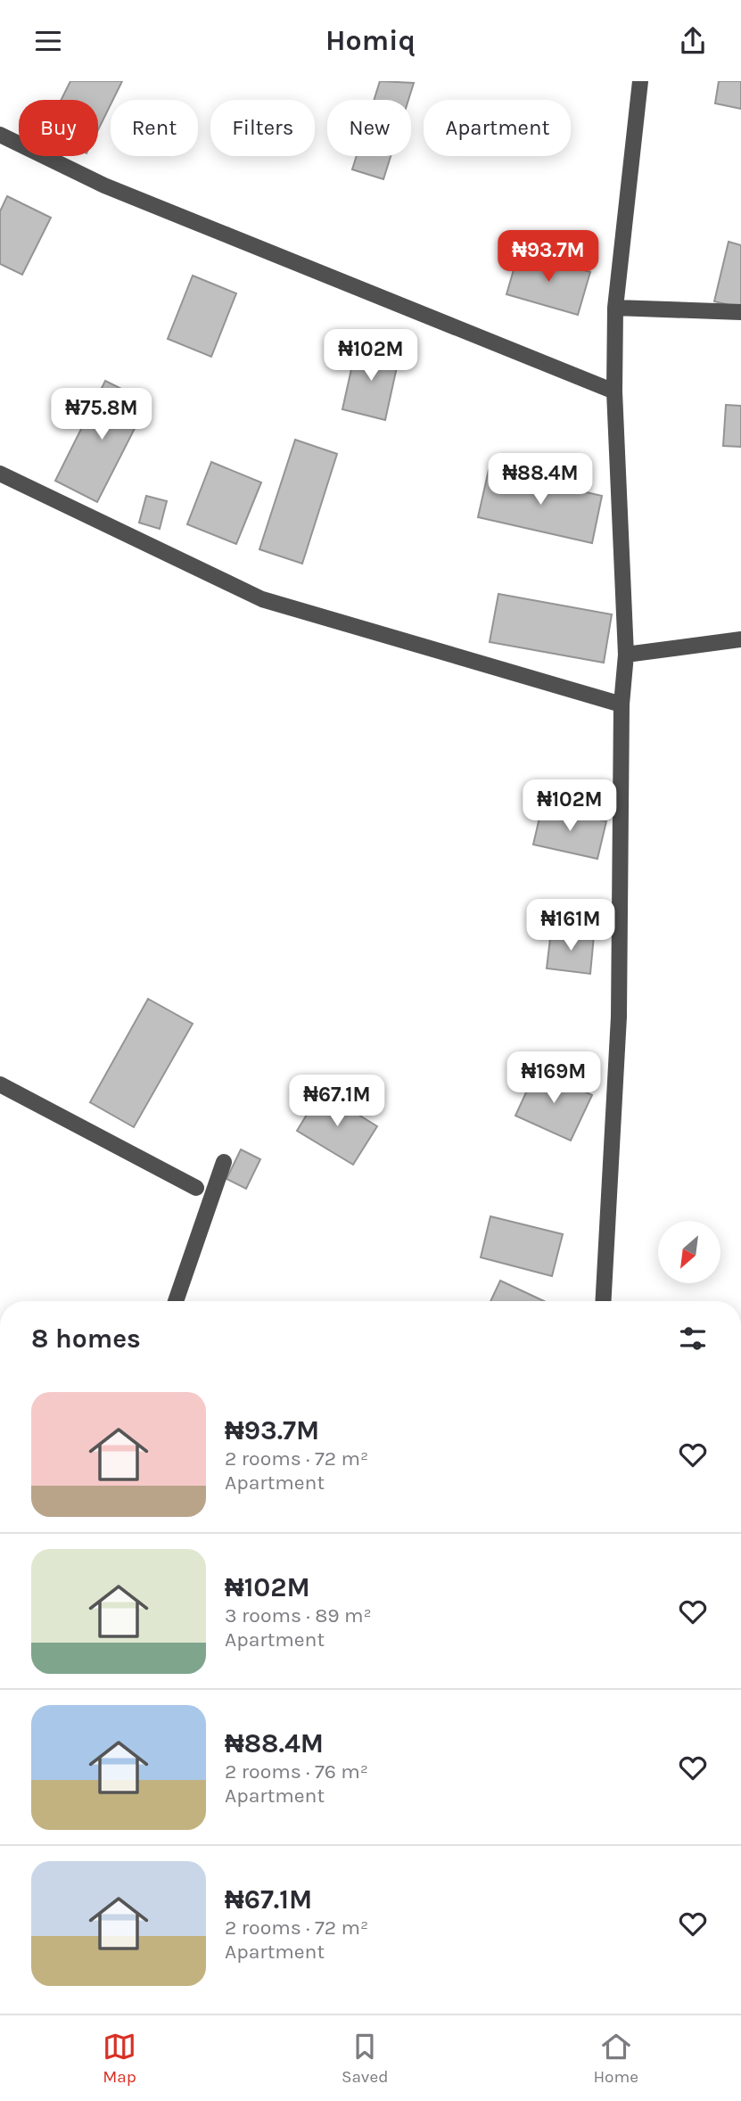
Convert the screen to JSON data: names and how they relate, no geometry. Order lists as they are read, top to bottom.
{
  "north": "bottom left",
  "page": {
    "header": "Homiq",
    "chip": [
      "Buy",
      "Rent",
      "Filters",
      "New",
      "Apartment"
    ],
    "price": [
      "₦93.7M",
      "₦102M",
      "₦75.8M",
      "₦88.4M",
      "₦102M",
      "₦161M",
      "₦169M",
      "₦67.1M"
    ],
    "heading": "8 homes",
    "list": [
      {
        "name": "₦93.7M",
        "note": "2 rooms · 72 m² · Apartment"
      },
      {
        "name": "₦102M",
        "note": "3 rooms · 89 m² · Apartment"
      },
      {
        "name": "₦88.4M",
        "note": "2 rooms · 76 m² · Apartment"
      },
      {
        "name": "₦67.1M",
        "note": "2 rooms · 72 m² · Apartment"
      }
    ],
    "tabs": ["Map", "Saved", "Home"]
  }
}
